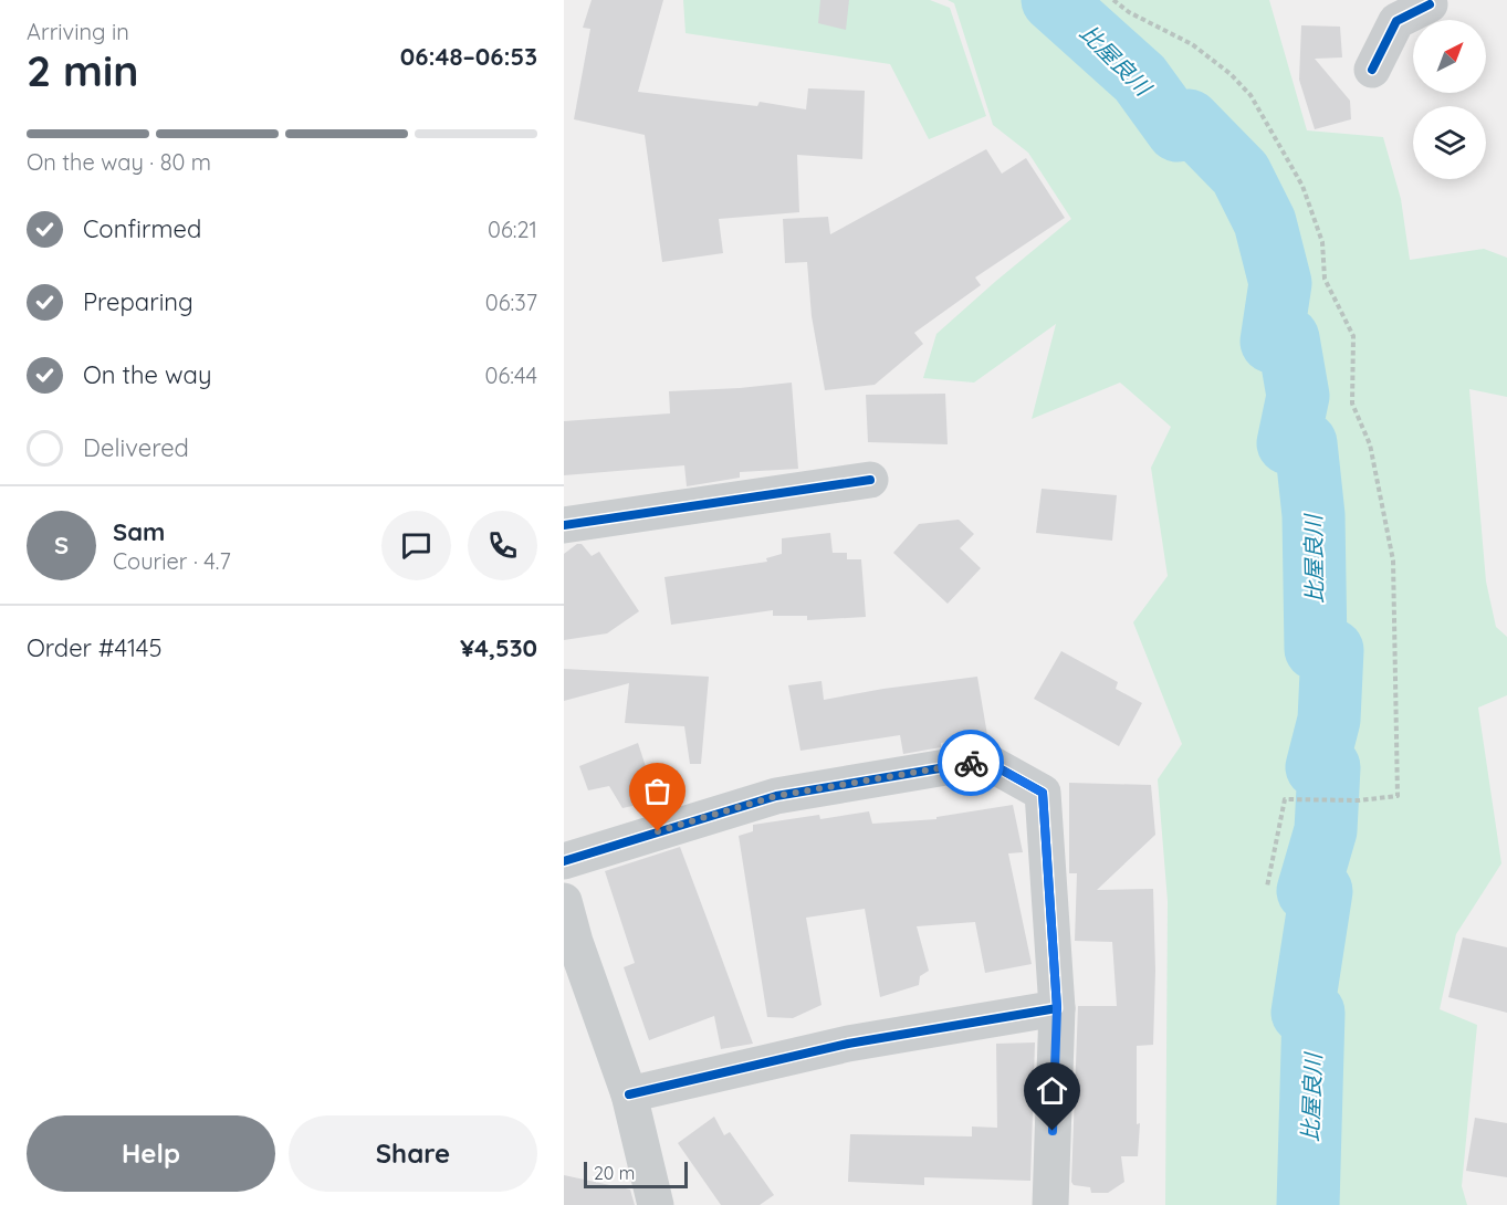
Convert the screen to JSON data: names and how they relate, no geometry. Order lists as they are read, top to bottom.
{
  "water": ["比屋良川"],
  "scale_bar": "20 m",
  "north": "top right",
  "page": {
    "heading": ["2 min", "Arriving in", "06:48–06:53"],
    "panel": [
      "Sam",
      "Courier · 4.7",
      "Order #4145",
      "¥4,530"
    ],
    "bar": "On the way · 80 m",
    "list": [
      ["Confirmed", "06:21"],
      ["Preparing", "06:37"],
      ["On the way", "06:44"],
      "Delivered"
    ],
    "round": "S",
    "buttons": ["Help", "Share"],
    "scale": "20 m"
  }
}
